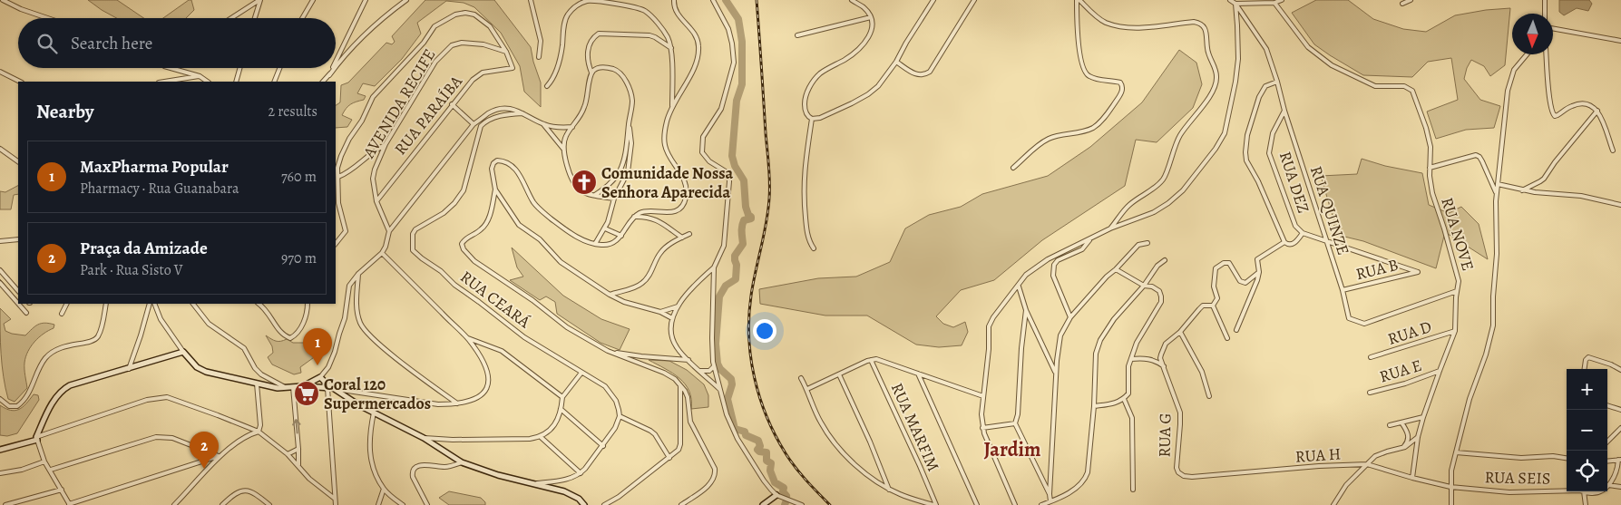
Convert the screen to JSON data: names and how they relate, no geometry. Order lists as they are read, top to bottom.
{
  "streets": {
    "street": [
      "AVENIDA RECIFE",
      "RUA PARAÍBA",
      "RUA DEZ",
      "RUA QUINZE",
      "RUA NOVE",
      "RUA B",
      "RUA CEARÁ",
      "RUA D",
      "RUA E",
      "RUA MARFIM",
      "RUA G",
      "RUA H",
      "RUA SEIS"
    ]
  },
  "crossings": [
    ["AVENIDA RECIFE", "RUA PARAÍBA"],
    ["RUA DEZ", "RUA QUINZE"],
    ["RUA DEZ", "RUA B"],
    ["RUA QUINZE", "RUA NOVE"],
    ["RUA QUINZE", "RUA B"],
    ["RUA NOVE", "RUA D"],
    ["RUA NOVE", "RUA E"],
    ["RUA NOVE", "RUA H"],
    ["RUA G", "RUA H"],
    ["RUA H", "RUA SEIS"]
  ],
  "districts": ["Jardim"],
  "places": {
    "church": ["Comunidade Nossa Senhora Aparecida"],
    "supermarket": ["Coral 120 Supermercados"]
  },
  "north": "bottom",
  "page": {
    "search": "Search here",
    "heading": ["Nearby", "2 results"],
    "list": [
      {
        "mark": "1",
        "name": "MaxPharma Popular",
        "note": "Pharmacy · Rua Guanabara",
        "value": "760 m"
      },
      {
        "mark": "2",
        "name": "Praça da Amizade",
        "note": "Park · Rua Sisto V",
        "value": "970 m"
      }
    ],
    "pins": ["1", "2"],
    "map_buttons": ["+", "−"]
  }
}
